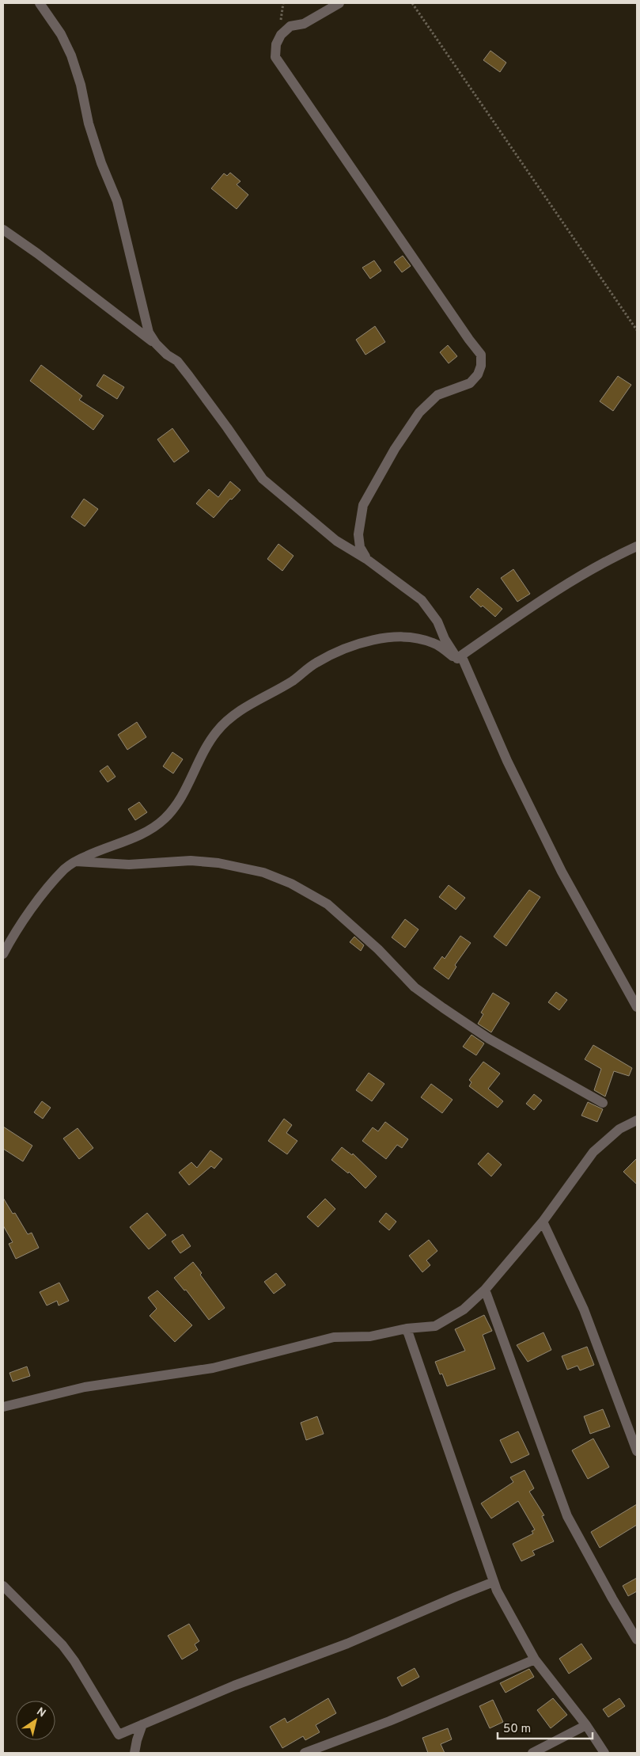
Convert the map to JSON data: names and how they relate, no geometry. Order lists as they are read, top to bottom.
{
  "scale_bar": "50 m",
  "north": "top right"
}
